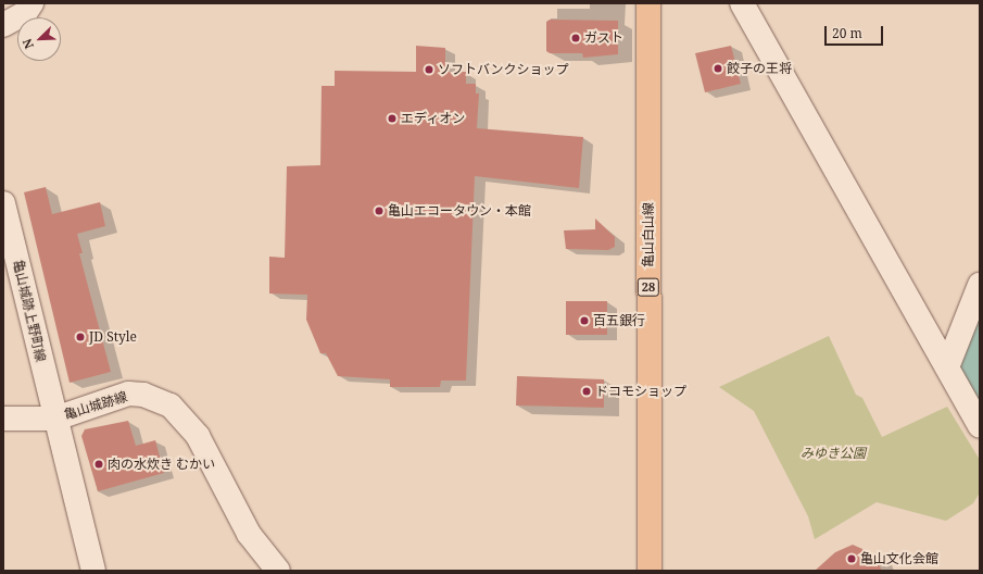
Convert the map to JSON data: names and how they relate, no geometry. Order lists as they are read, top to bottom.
{
  "streets": {
    "main road": [
      "亀山白山線",
      "28",
      "亀山城跡上野町線",
      "亀山城跡線"
    ]
  },
  "crossings": [
    ["亀山城跡上野町線", "亀山城跡線"]
  ],
  "parks": ["みゆき公園"],
  "places": [
    "ガスト",
    "餃子の王将",
    "ソフトバンクショップ",
    "エディオン",
    "亀山エコータウン・本館",
    "百五銀行",
    "JD Style",
    "ドコモショップ",
    "肉の水炊き むかい",
    "亀山文化会館"
  ],
  "scale_bar": "20 m",
  "north": "bottom left"
}
